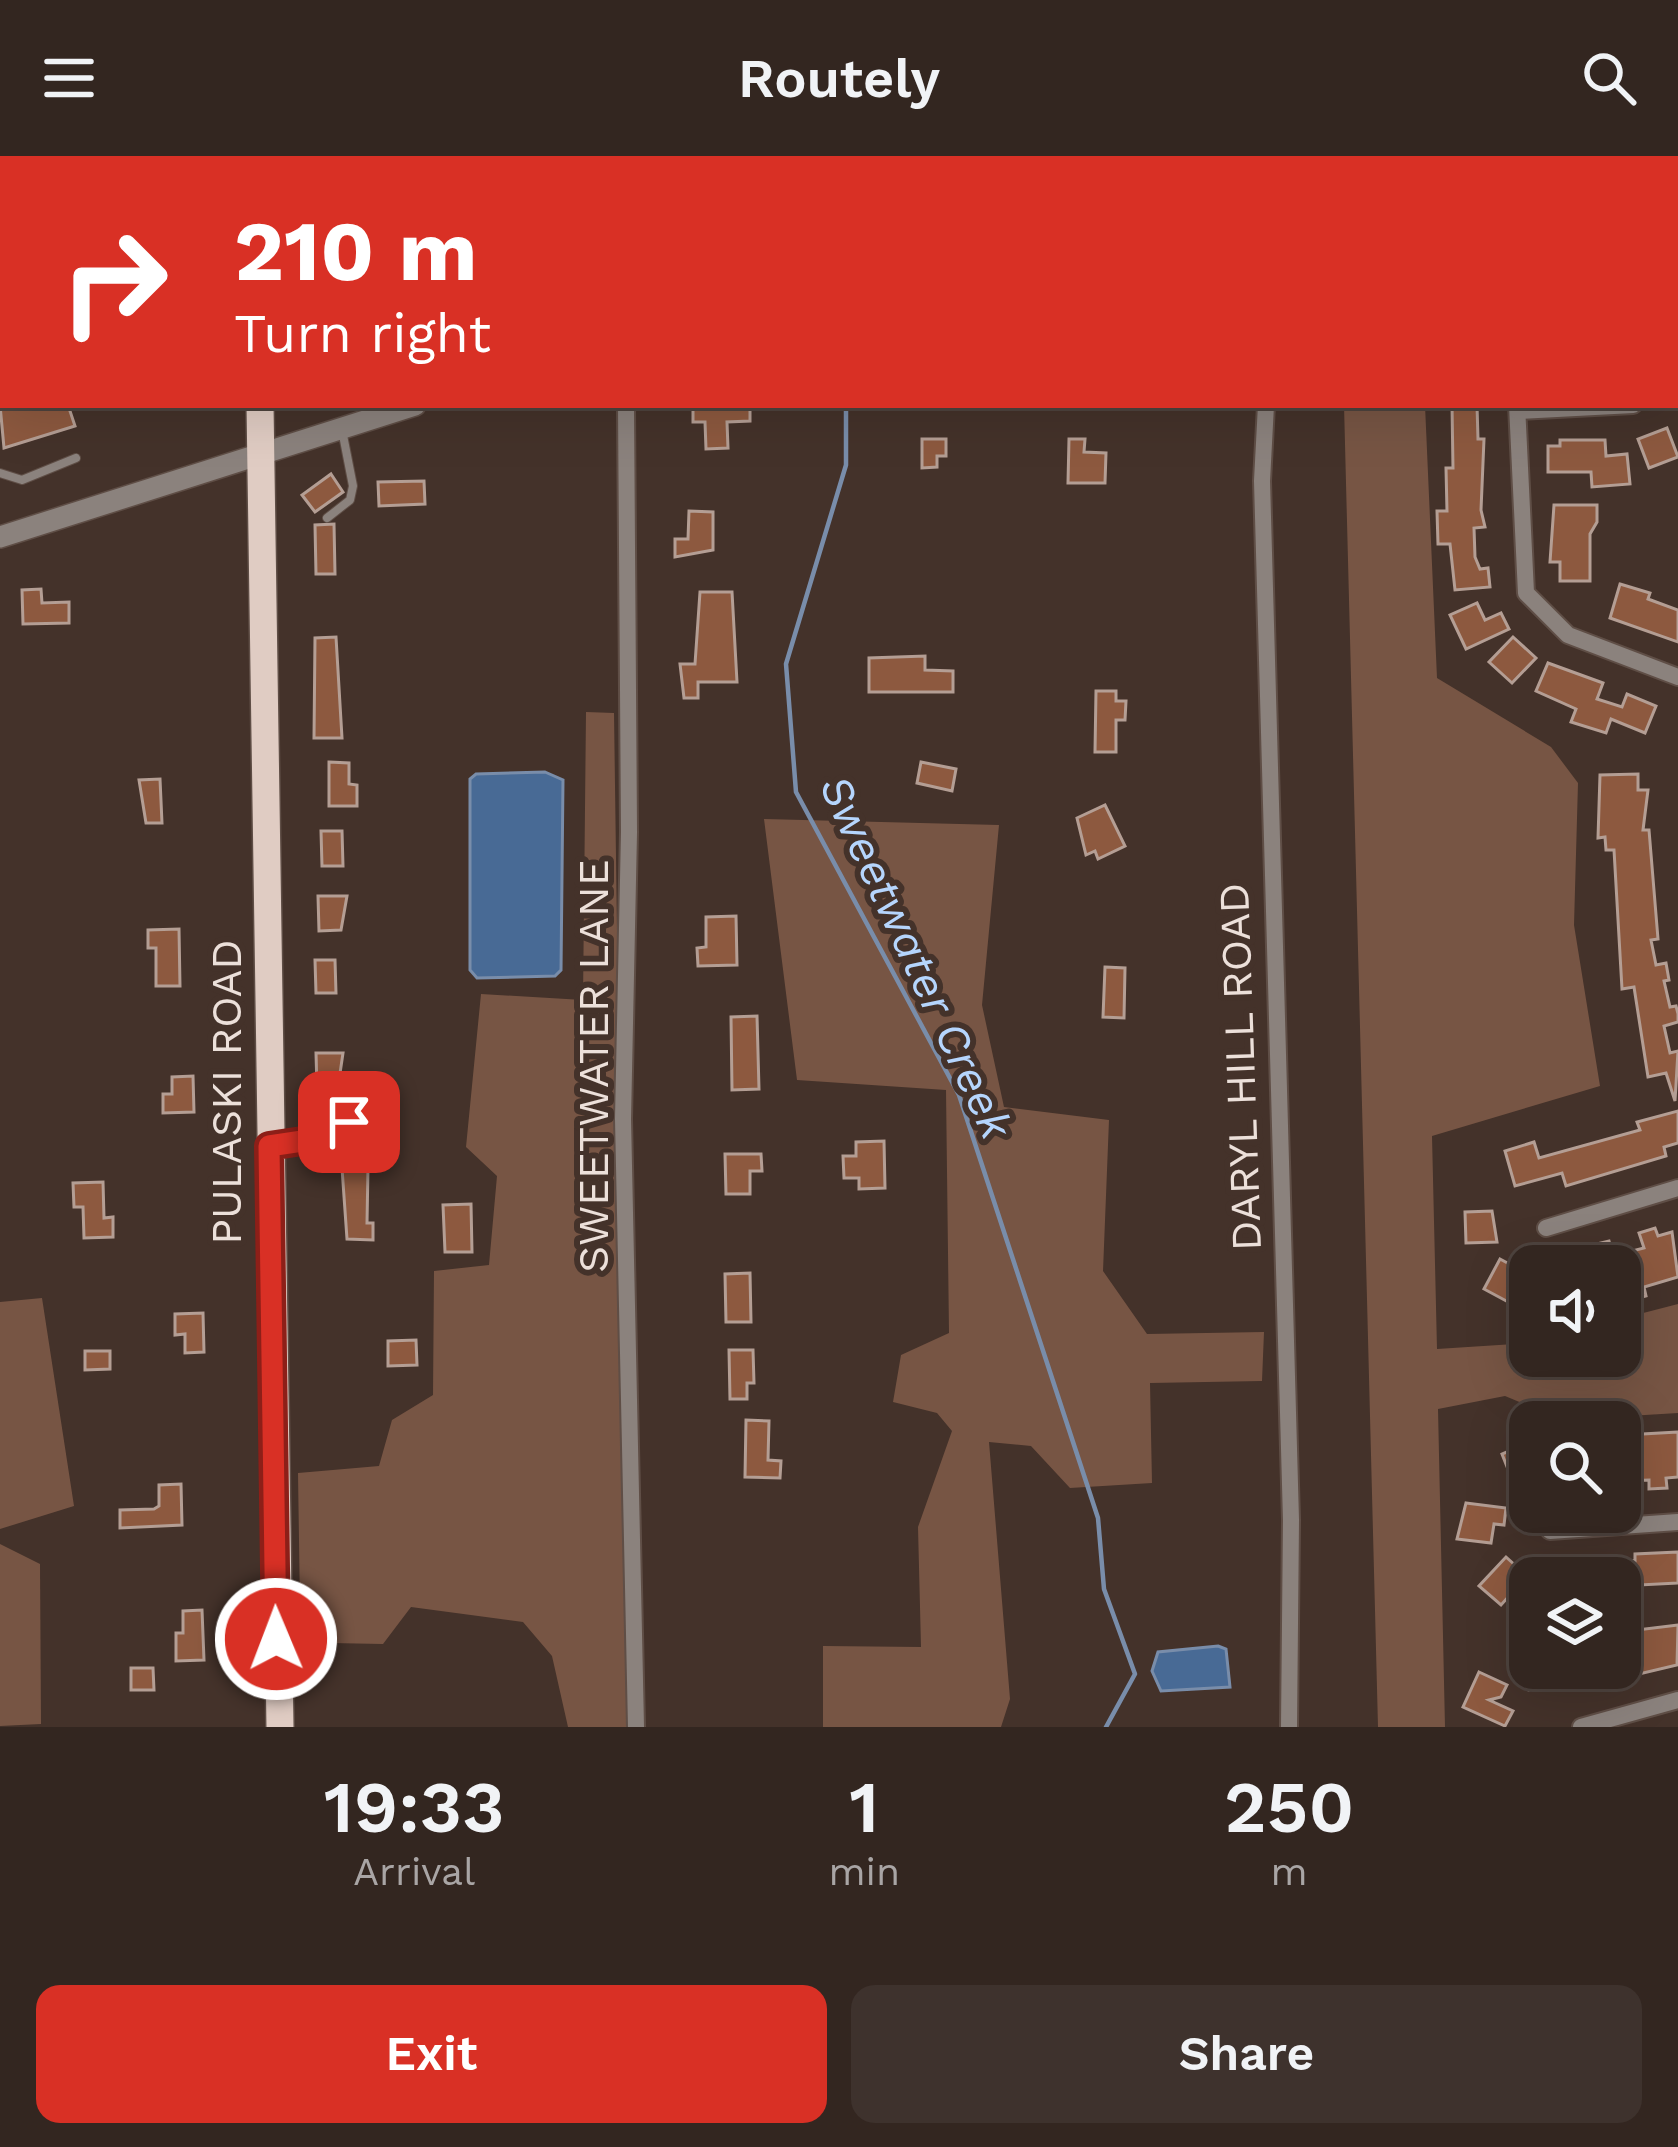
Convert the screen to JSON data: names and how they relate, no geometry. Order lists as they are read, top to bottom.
{
  "streets": {
    "main road": ["PULASKI ROAD"],
    "street": ["SWEETWATER LANE", "DARYL HILL ROAD"]
  },
  "water": ["Sweetwater Creek"],
  "page": {
    "header": "Routely",
    "turn": ["210 m", "Turn right"],
    "eta": [
      "19:33",
      "Arrival",
      "1",
      "min",
      "250",
      "m"
    ],
    "buttons": ["Exit", "Share"]
  }
}
